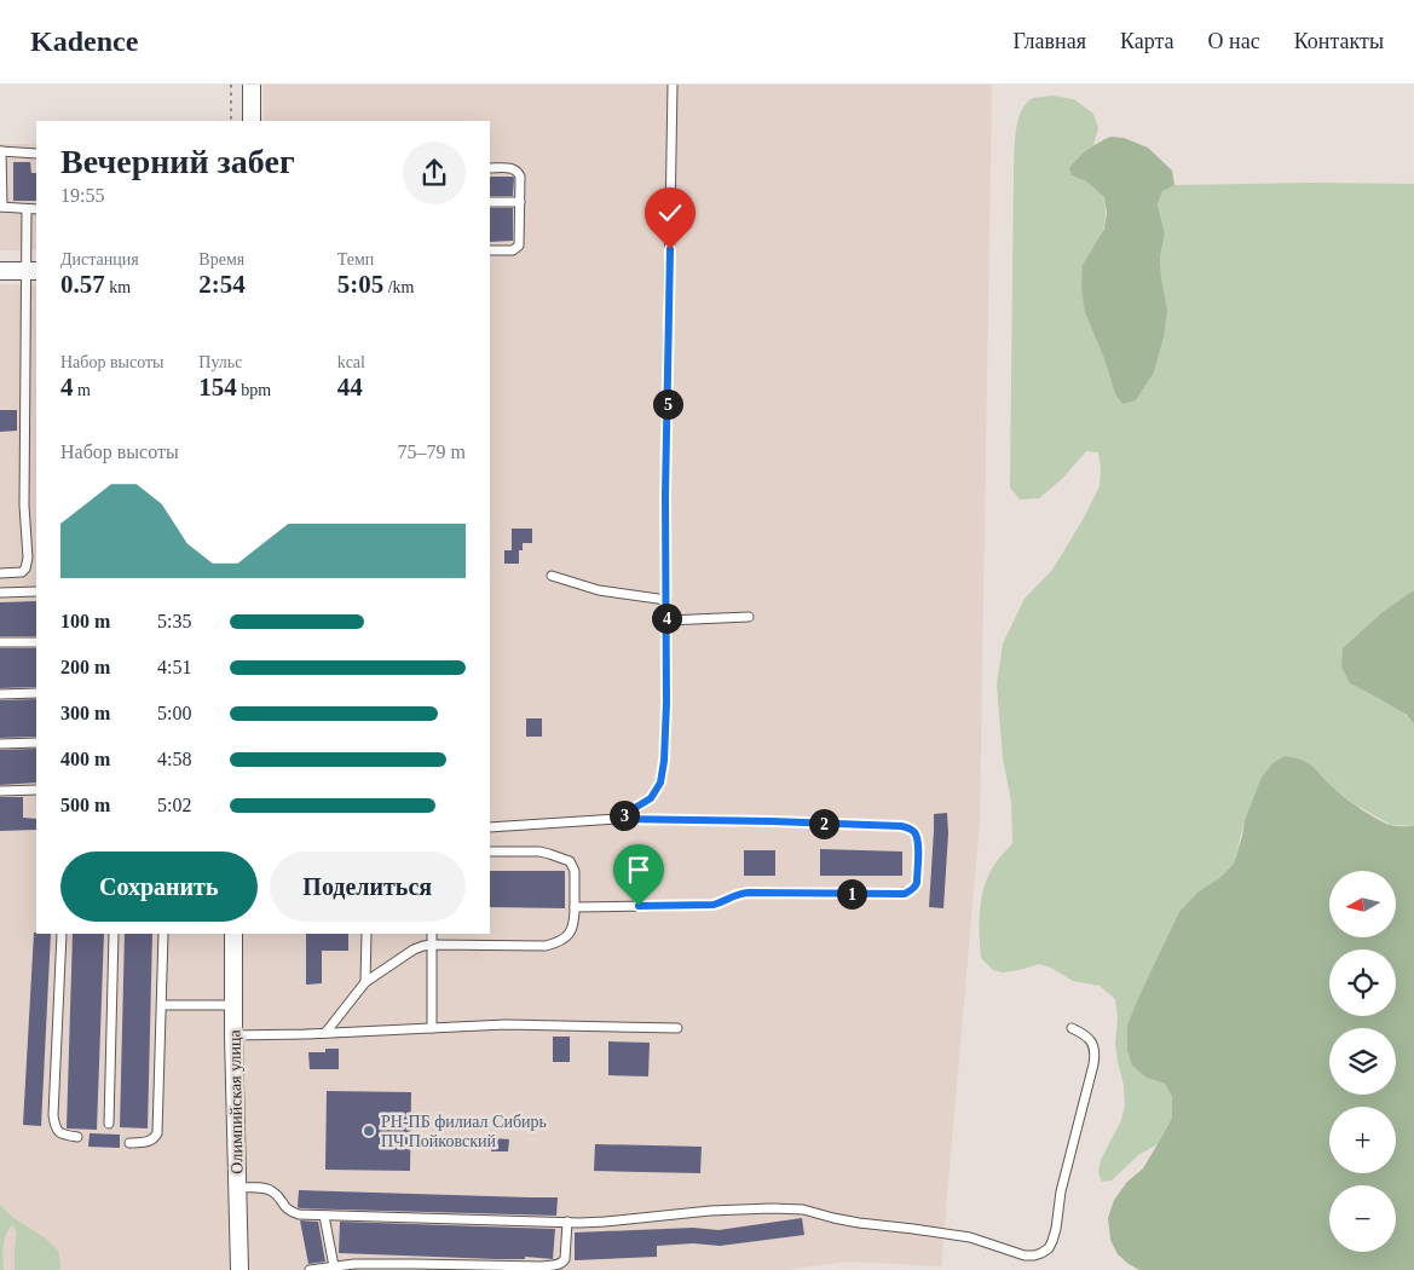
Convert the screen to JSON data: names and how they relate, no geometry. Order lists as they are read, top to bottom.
{
  "streets": {
    "street": ["Олимпийская улица"]
  },
  "places": ["РН-ПБ филиал Сибирь ПЧ Пойковский"],
  "north": "left",
  "page": {
    "header": "Kadence",
    "nav": [
      "Главная",
      "Карта",
      "О нас",
      "Контакты"
    ],
    "heading": ["Вечерний забег", "19:55"],
    "stats": [
      ["Дистанция", "0.57 km"],
      ["Время", "2:54"],
      ["Темп", "5:05 /km"],
      ["Набор высоты", "4 m"],
      ["Пульс", "154 bpm"],
      ["kcal", "44"]
    ],
    "pins": [
      "5",
      "4",
      "3",
      "2",
      "1"
    ],
    "chart": ["Набор высоты", "75–79 m"],
    "list": [
      {
        "name": "100 m",
        "note": "5:35"
      },
      {
        "name": "200 m",
        "note": "4:51"
      },
      {
        "name": "300 m",
        "note": "5:00"
      },
      {
        "name": "400 m",
        "note": "4:58"
      },
      {
        "name": "500 m",
        "note": "5:02"
      }
    ],
    "buttons": ["Сохранить", "Поделиться"],
    "map_buttons": ["+", "−"]
  }
}
